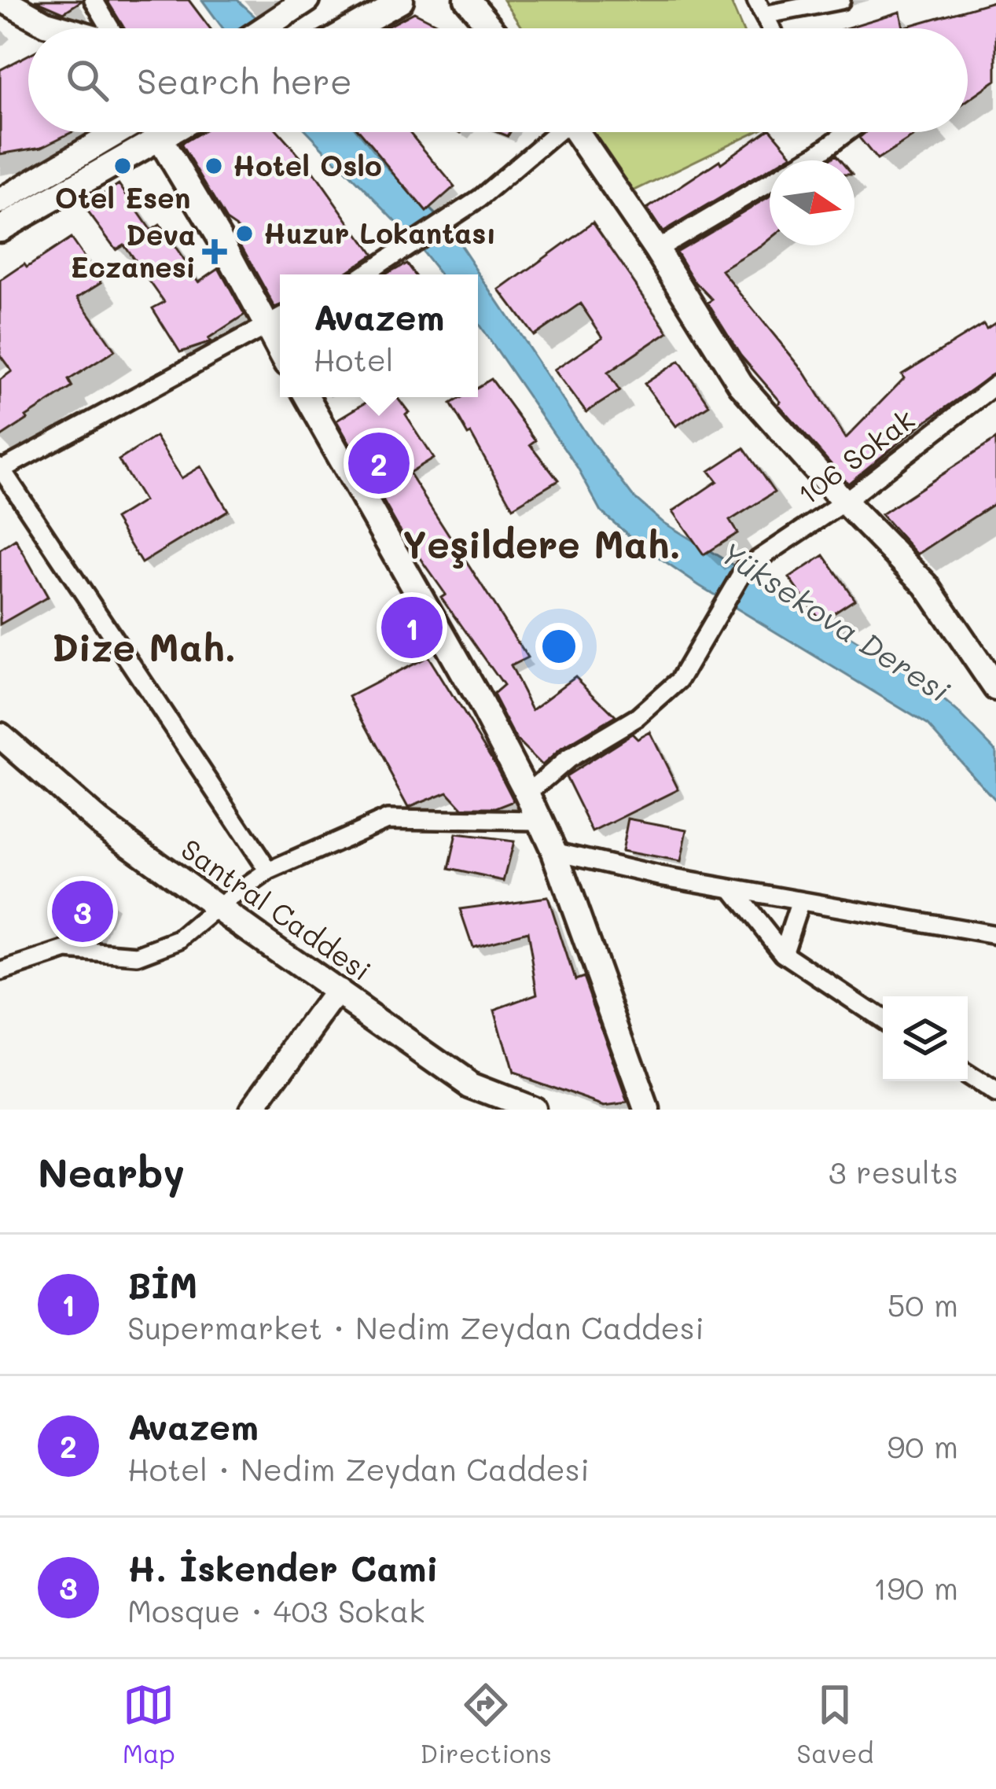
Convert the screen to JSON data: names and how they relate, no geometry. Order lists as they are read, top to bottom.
{
  "streets": {
    "street": ["106 Sokak", "Santral Caddesi"]
  },
  "districts": ["Yeşildere Mah.", "Dize Mah."],
  "water": ["Yüksekova Deresi"],
  "places": {
    "other": ["Otel Esen", "Hotel Oslo", "Huzur Lokantası"],
    "health": ["Deva Eczanesi"]
  },
  "north": "right",
  "page": {
    "search": "Search here",
    "popup": ["Avazem", "Hotel"],
    "pins": ["2", "1", "3"],
    "heading": ["Nearby", "3 results"],
    "list": [
      {
        "mark": "1",
        "name": "BİM",
        "note": "Supermarket · Nedim Zeydan Caddesi",
        "value": "50 m"
      },
      {
        "mark": "2",
        "name": "Avazem",
        "note": "Hotel · Nedim Zeydan Caddesi",
        "value": "90 m"
      },
      {
        "mark": "3",
        "name": "H. İskender Cami",
        "note": "Mosque · 403 Sokak",
        "value": "190 m"
      }
    ],
    "nav": ["Map", "Directions", "Saved"]
  }
}
